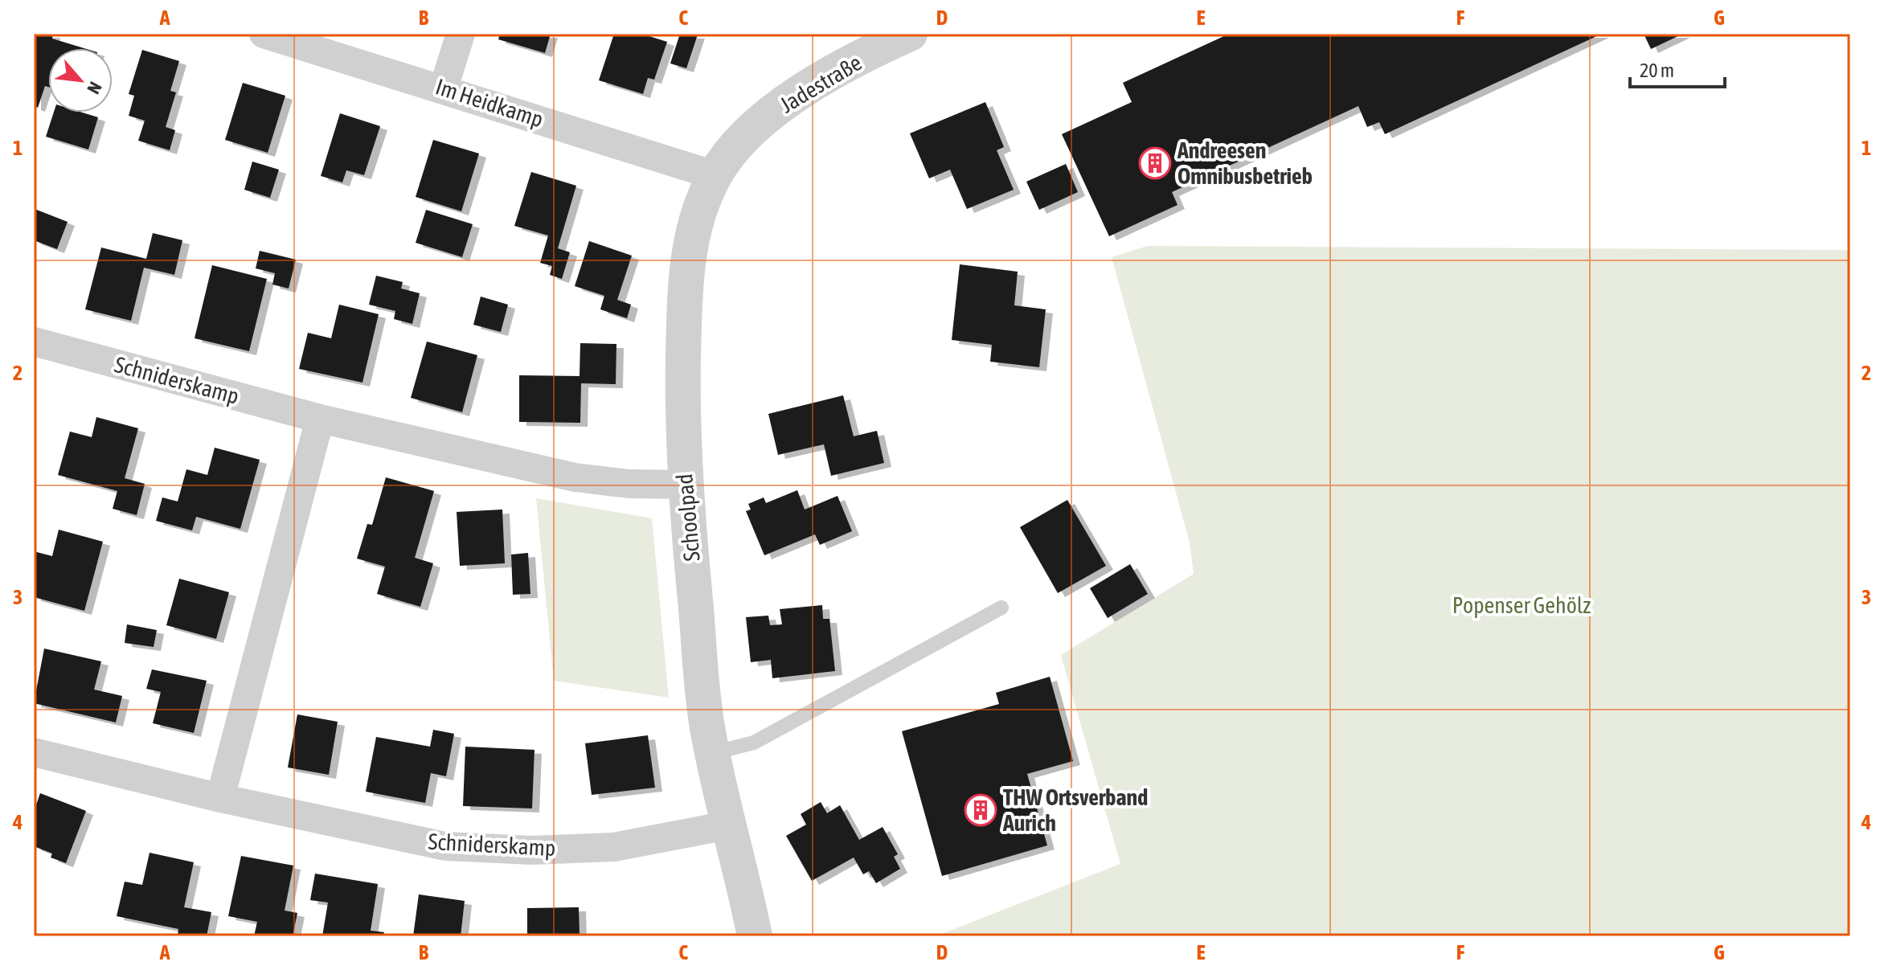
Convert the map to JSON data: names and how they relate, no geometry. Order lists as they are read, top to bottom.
{
  "streets": {
    "street": [
      "Jadestraße",
      "Im Heidkamp",
      "Schniderskamp",
      "Schoolpad"
    ]
  },
  "crossings": [
    ["Jadestraße", "Schoolpad"],
    ["Im Heidkamp", "Schoolpad"],
    ["Schniderskamp", "Schoolpad"]
  ],
  "parks": ["Popenser Gehölz"],
  "places": {
    "building": ["Andreesen Omnibusbetrieb", "THW Ortsverband Aurich"]
  },
  "scale_bar": "20 m",
  "north": "bottom right",
  "grid": {
    "columns": [
      "A",
      "B",
      "C",
      "D",
      "E",
      "F",
      "G"
    ],
    "rows": [
      "1",
      "2",
      "3",
      "4"
    ]
  }
}
